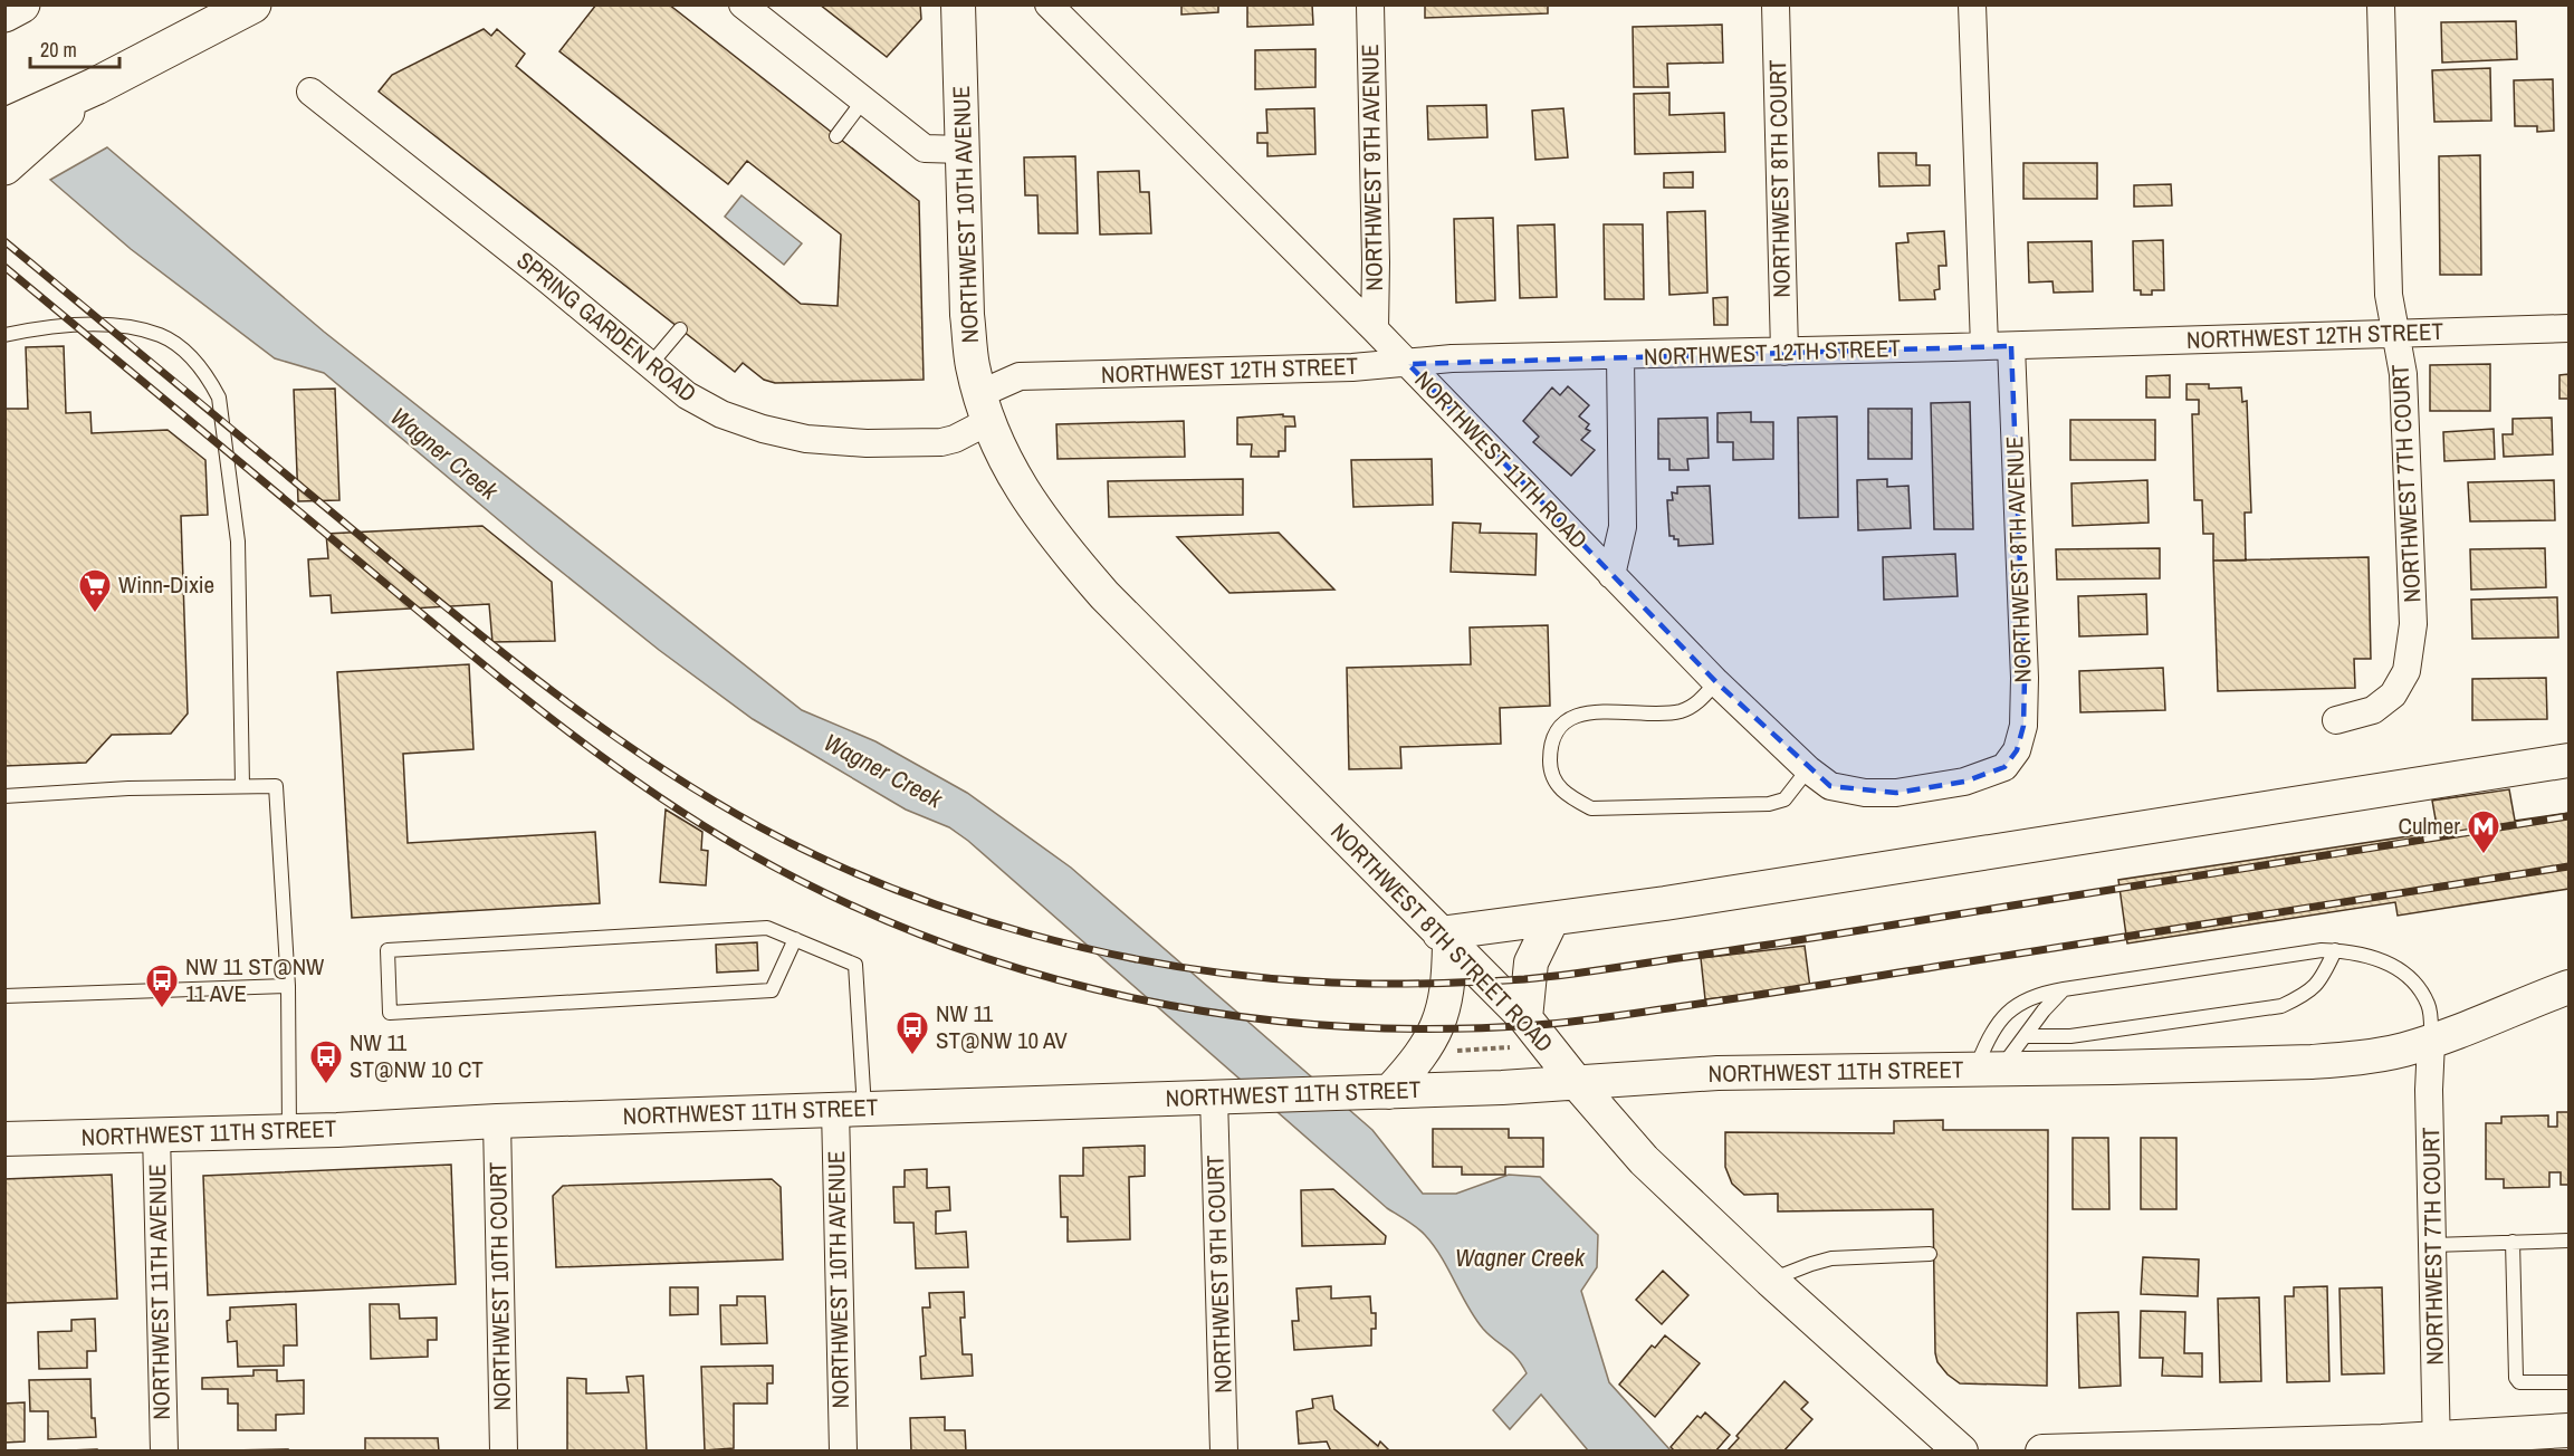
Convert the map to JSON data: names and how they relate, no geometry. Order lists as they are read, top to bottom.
{
  "streets": {
    "street": [
      "NORTHWEST 9TH AVENUE",
      "NORTHWEST 8TH COURT",
      "NORTHWEST 10TH AVENUE",
      "SPRING GARDEN ROAD",
      "NORTHWEST 12TH STREET",
      "NORTHWEST 11TH ROAD",
      "NORTHWEST 7TH COURT",
      "NORTHWEST 8TH AVENUE",
      "NORTHWEST 8TH STREET ROAD",
      "NORTHWEST 11TH STREET",
      "NORTHWEST 9TH COURT",
      "NORTHWEST 10TH COURT",
      "NORTHWEST 11TH AVENUE"
    ]
  },
  "crossings": [
    ["NORTHWEST 9TH AVENUE", "NORTHWEST 11TH ROAD"],
    ["NORTHWEST 8TH COURT", "NORTHWEST 12TH STREET"],
    ["NORTHWEST 10TH AVENUE", "SPRING GARDEN ROAD"],
    ["NORTHWEST 10TH AVENUE", "NORTHWEST 12TH STREET"],
    ["NORTHWEST 10TH AVENUE", "NORTHWEST 8TH STREET ROAD"],
    ["NORTHWEST 10TH AVENUE", "NORTHWEST 11TH STREET"],
    ["SPRING GARDEN ROAD", "NORTHWEST 12TH STREET"],
    ["SPRING GARDEN ROAD", "NORTHWEST 8TH STREET ROAD"],
    ["NORTHWEST 12TH STREET", "NORTHWEST 11TH ROAD"],
    ["NORTHWEST 12TH STREET", "NORTHWEST 7TH COURT"],
    ["NORTHWEST 12TH STREET", "NORTHWEST 8TH AVENUE"],
    ["NORTHWEST 12TH STREET", "NORTHWEST 8TH STREET ROAD"],
    ["NORTHWEST 11TH ROAD", "NORTHWEST 8TH AVENUE"],
    ["NORTHWEST 7TH COURT", "NORTHWEST 11TH STREET"],
    ["NORTHWEST 8TH STREET ROAD", "NORTHWEST 11TH STREET"],
    ["NORTHWEST 11TH STREET", "NORTHWEST 9TH COURT"],
    ["NORTHWEST 11TH STREET", "NORTHWEST 10TH COURT"],
    ["NORTHWEST 11TH STREET", "NORTHWEST 11TH AVENUE"]
  ],
  "water": ["Wagner Creek"],
  "places": {
    "supermarket": ["Winn-Dixie"],
    "metro station": ["Culmer"],
    "bus stop": ["NW 11 ST@NW 11 AVE", "NW 11 ST@NW 10 AV", "NW 11 ST@NW 10 CT"]
  },
  "scale_bar": "20 m"
}
